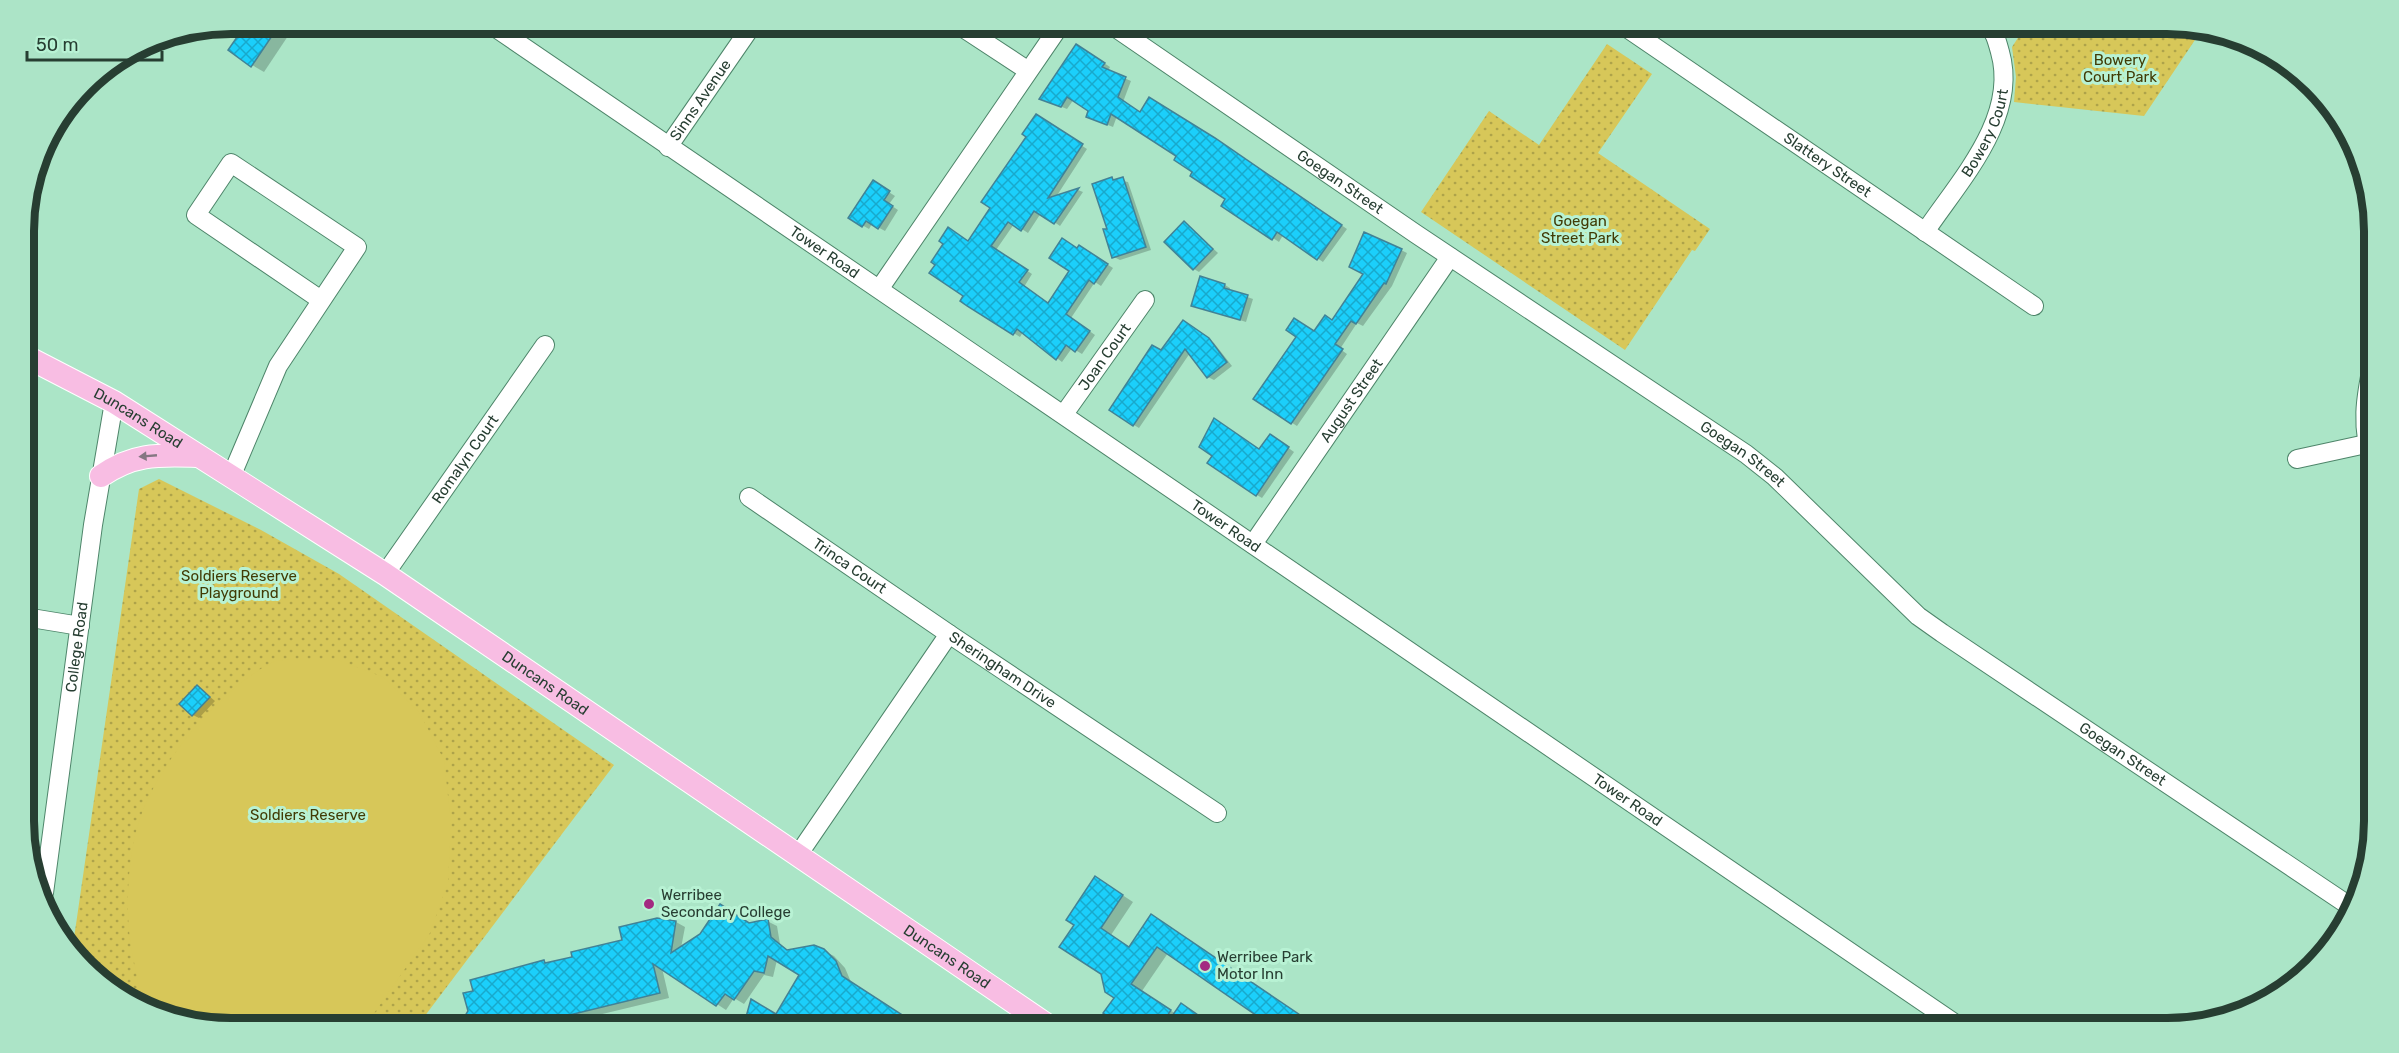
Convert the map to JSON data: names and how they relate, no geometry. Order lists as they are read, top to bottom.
{
  "streets": {
    "main road": ["Duncans Road"],
    "street": [
      "Sinns Avenue",
      "Bowery Court",
      "Slattery Street",
      "Goegan Street",
      "Tower Road",
      "Joan Court",
      "August Street",
      "Romalyn Court",
      "Trinca Court",
      "College Road",
      "Sheringham Drive"
    ]
  },
  "crossings": [
    ["Sinns Avenue", "Tower Road"],
    ["Bowery Court", "Slattery Street"],
    ["Goegan Street", "August Street"],
    ["Tower Road", "Joan Court"],
    ["Tower Road", "August Street"],
    ["Duncans Road", "Romalyn Court"],
    ["Duncans Road", "College Road"],
    ["Duncans Road", "Sheringham Drive"],
    ["Trinca Court", "Sheringham Drive"]
  ],
  "parks": [
    "Bowery Court Park",
    "Goegan Street Park",
    "Soldiers Reserve Playground",
    "Soldiers Reserve"
  ],
  "places": ["Werribee Secondary College", "Werribee Park Motor Inn"],
  "scale_bar": "50 m"
}
